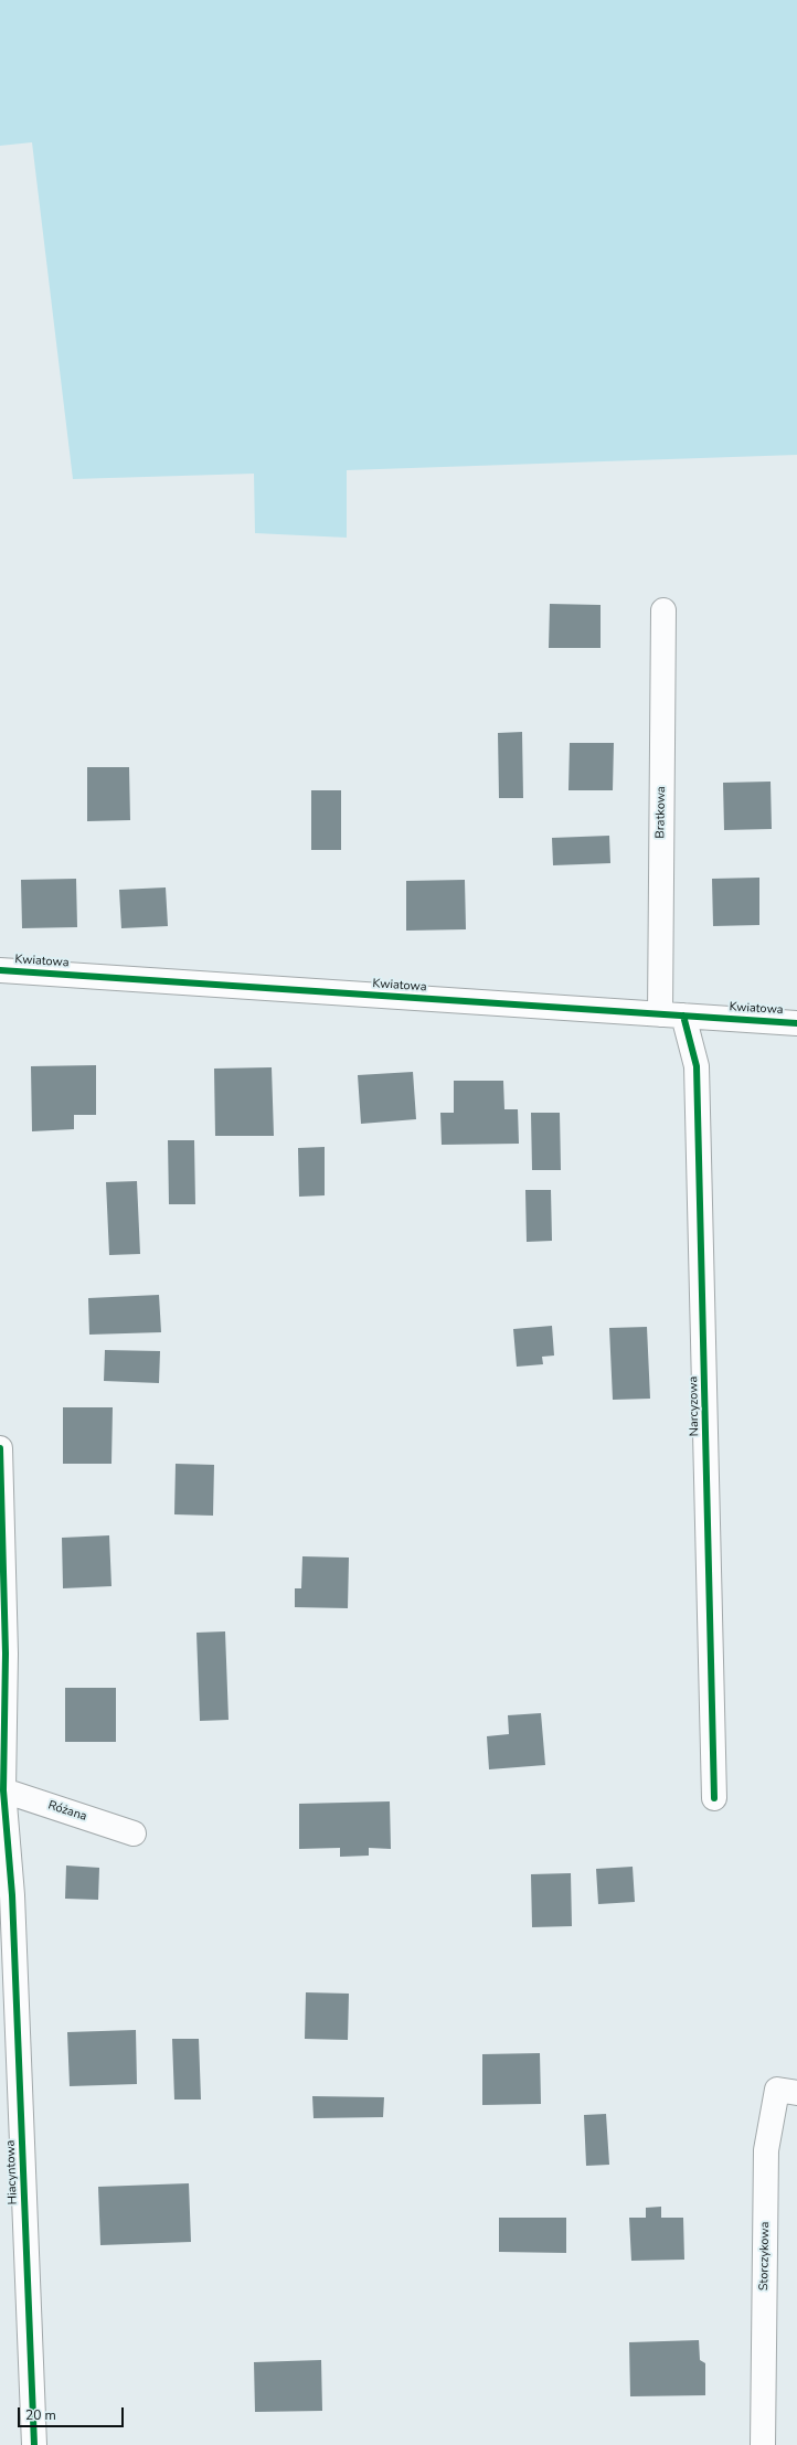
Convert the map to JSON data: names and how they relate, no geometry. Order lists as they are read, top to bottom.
{
  "streets": {
    "street": [
      "Bratkowa",
      "Kwiatowa",
      "Narcyzowa",
      "Różana",
      "Hiacyntowa",
      "Storczykowa"
    ]
  },
  "crossings": [
    ["Bratkowa", "Kwiatowa"],
    ["Bratkowa", "Narcyzowa"],
    ["Kwiatowa", "Narcyzowa"],
    ["Różana", "Hiacyntowa"]
  ],
  "scale_bar": "20 m"
}
